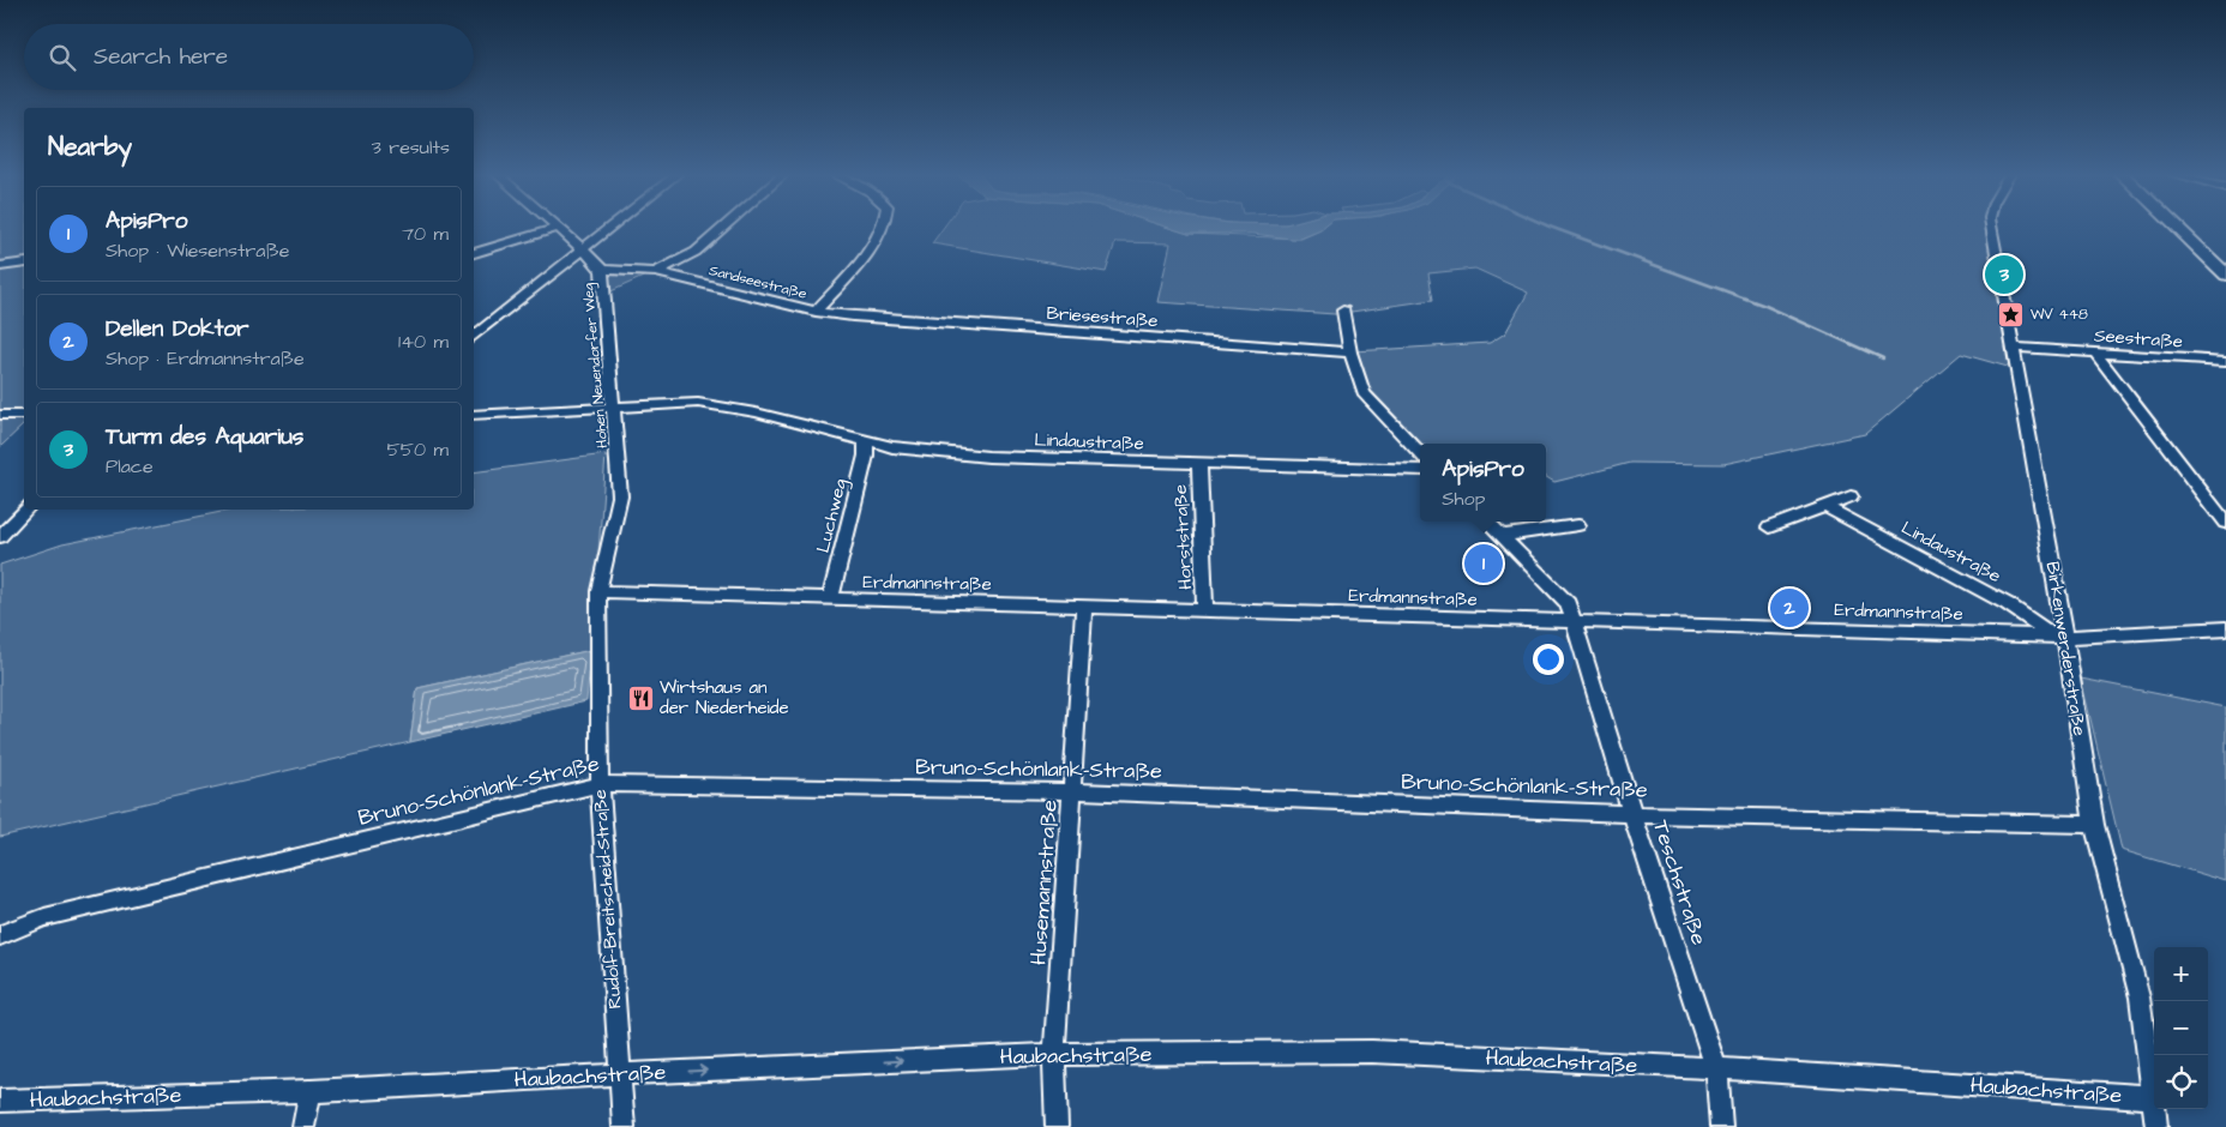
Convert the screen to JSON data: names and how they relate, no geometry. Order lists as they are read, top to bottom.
{
  "streets": {
    "street": [
      "Sandseestraße",
      "Briesestraße",
      "Seestraße",
      "Hohen Neuendorfer Weg",
      "Lindaustraße",
      "Luchweg",
      "Horststraße",
      "Erdmannstraße",
      "Birkenwerderstraße",
      "Bruno-Schönlank-Straße",
      "Husemannstraße",
      "Teschstraße",
      "Rudolf-Breitscheid-Straße",
      "Haubachstraße"
    ]
  },
  "crossings": [
    ["Sandseestraße", "Briesestraße"],
    ["Sandseestraße", "Hohen Neuendorfer Weg"],
    ["Seestraße", "Birkenwerderstraße"],
    ["Hohen Neuendorfer Weg", "Lindaustraße"],
    ["Hohen Neuendorfer Weg", "Rudolf-Breitscheid-Straße"],
    ["Lindaustraße", "Luchweg"],
    ["Lindaustraße", "Horststraße"],
    ["Lindaustraße", "Erdmannstraße"],
    ["Lindaustraße", "Birkenwerderstraße"],
    ["Luchweg", "Erdmannstraße"],
    ["Horststraße", "Erdmannstraße"],
    ["Erdmannstraße", "Birkenwerderstraße"],
    ["Erdmannstraße", "Husemannstraße"],
    ["Erdmannstraße", "Teschstraße"],
    ["Erdmannstraße", "Rudolf-Breitscheid-Straße"],
    ["Birkenwerderstraße", "Bruno-Schönlank-Straße"],
    ["Birkenwerderstraße", "Haubachstraße"],
    ["Bruno-Schönlank-Straße", "Husemannstraße"],
    ["Bruno-Schönlank-Straße", "Teschstraße"],
    ["Bruno-Schönlank-Straße", "Rudolf-Breitscheid-Straße"],
    ["Husemannstraße", "Haubachstraße"],
    ["Teschstraße", "Haubachstraße"],
    ["Rudolf-Breitscheid-Straße", "Haubachstraße"]
  ],
  "places": {
    "place": ["WV 448"],
    "restaurant": ["Wirtshaus an der Niederheide"]
  },
  "page": {
    "search": "Search here",
    "heading": ["Nearby", "3 results"],
    "list": [
      {
        "mark": "1",
        "name": "ApisPro",
        "note": "Shop · Wiesenstraße",
        "value": "70 m"
      },
      {
        "mark": "2",
        "name": "Dellen Doktor",
        "note": "Shop · Erdmannstraße",
        "value": "140 m"
      },
      {
        "mark": "3",
        "name": "Turm des Aquarius",
        "note": "Place",
        "value": "550 m"
      }
    ],
    "pins": ["3", "1", "2"],
    "popup": ["ApisPro", "Shop"],
    "map_buttons": ["+", "−"]
  }
}
